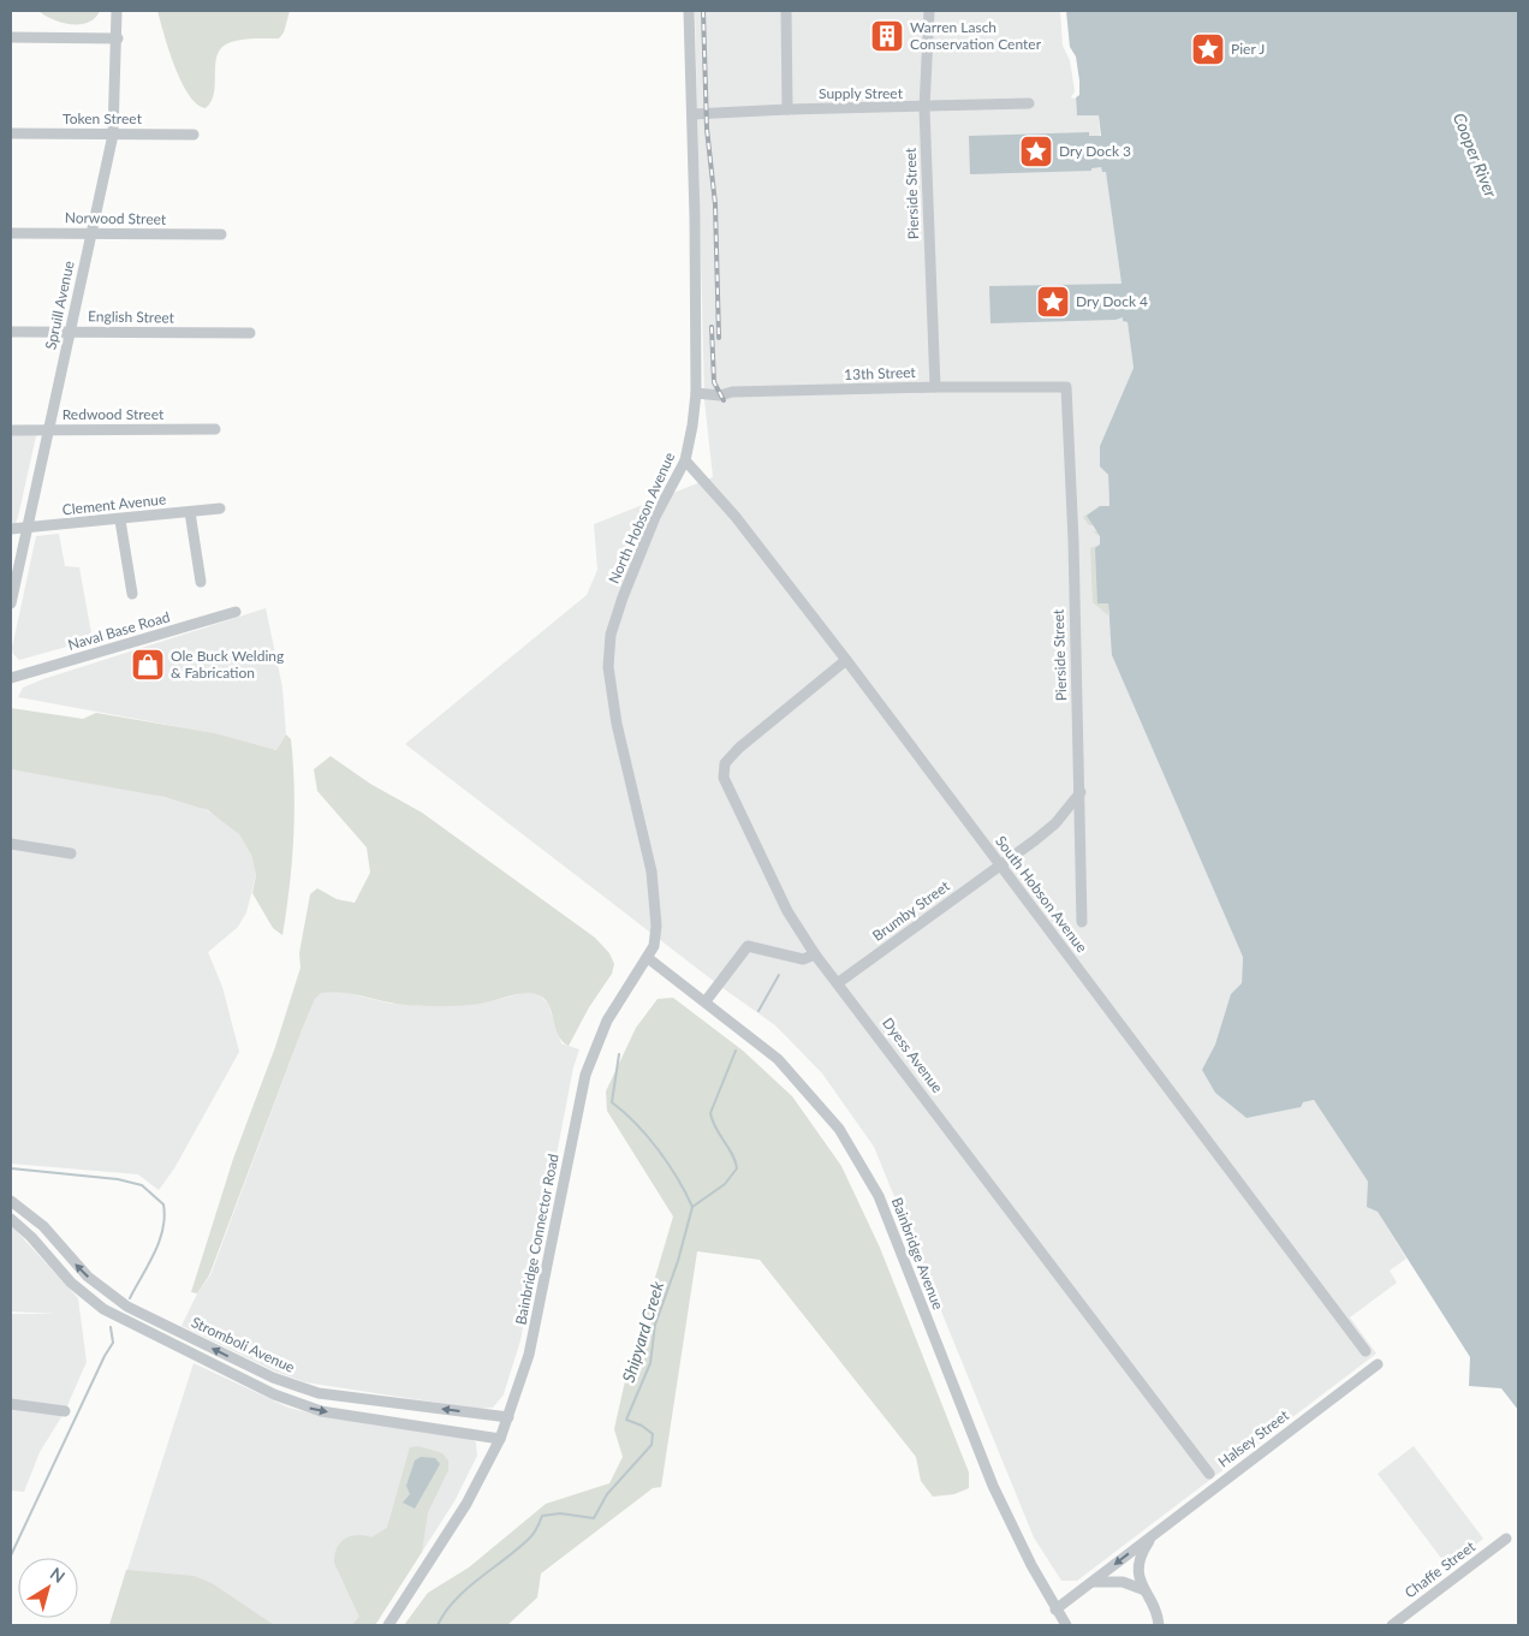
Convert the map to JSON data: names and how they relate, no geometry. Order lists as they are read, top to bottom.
{
  "streets": {
    "street": [
      "Supply Street",
      "Token Street",
      "Pierside Street",
      "Norwood Street",
      "Spruill Avenue",
      "English Street",
      "13th Street",
      "Redwood Street",
      "Clement Avenue",
      "North Hobson Avenue",
      "Naval Base Road",
      "South Hobson Avenue",
      "Brumby Street",
      "Dyess Avenue",
      "Bainbridge Connector Road",
      "Bainbridge Avenue",
      "Stromboli Avenue",
      "Halsey Street",
      "Chaffe Street"
    ]
  },
  "crossings": [
    ["Supply Street", "Pierside Street"],
    ["Supply Street", "North Hobson Avenue"],
    ["Token Street", "Spruill Avenue"],
    ["Pierside Street", "13th Street"],
    ["Pierside Street", "Brumby Street"],
    ["Norwood Street", "Spruill Avenue"],
    ["Spruill Avenue", "English Street"],
    ["Spruill Avenue", "Redwood Street"],
    ["Spruill Avenue", "Clement Avenue"],
    ["13th Street", "North Hobson Avenue"],
    ["North Hobson Avenue", "South Hobson Avenue"],
    ["North Hobson Avenue", "Bainbridge Connector Road"],
    ["North Hobson Avenue", "Bainbridge Avenue"],
    ["South Hobson Avenue", "Brumby Street"],
    ["South Hobson Avenue", "Dyess Avenue"],
    ["Brumby Street", "Dyess Avenue"],
    ["Bainbridge Connector Road", "Bainbridge Avenue"],
    ["Bainbridge Connector Road", "Stromboli Avenue"],
    ["Bainbridge Avenue", "Halsey Street"]
  ],
  "water": ["Cooper River", "Shipyard Creek"],
  "places": {
    "building": ["Warren Lasch Conservation Center"],
    "place": ["Pier J", "Dry Dock 3", "Dry Dock 4"],
    "shop": ["Ole Buck Welding & Fabrication"]
  },
  "north": "top right"
}
